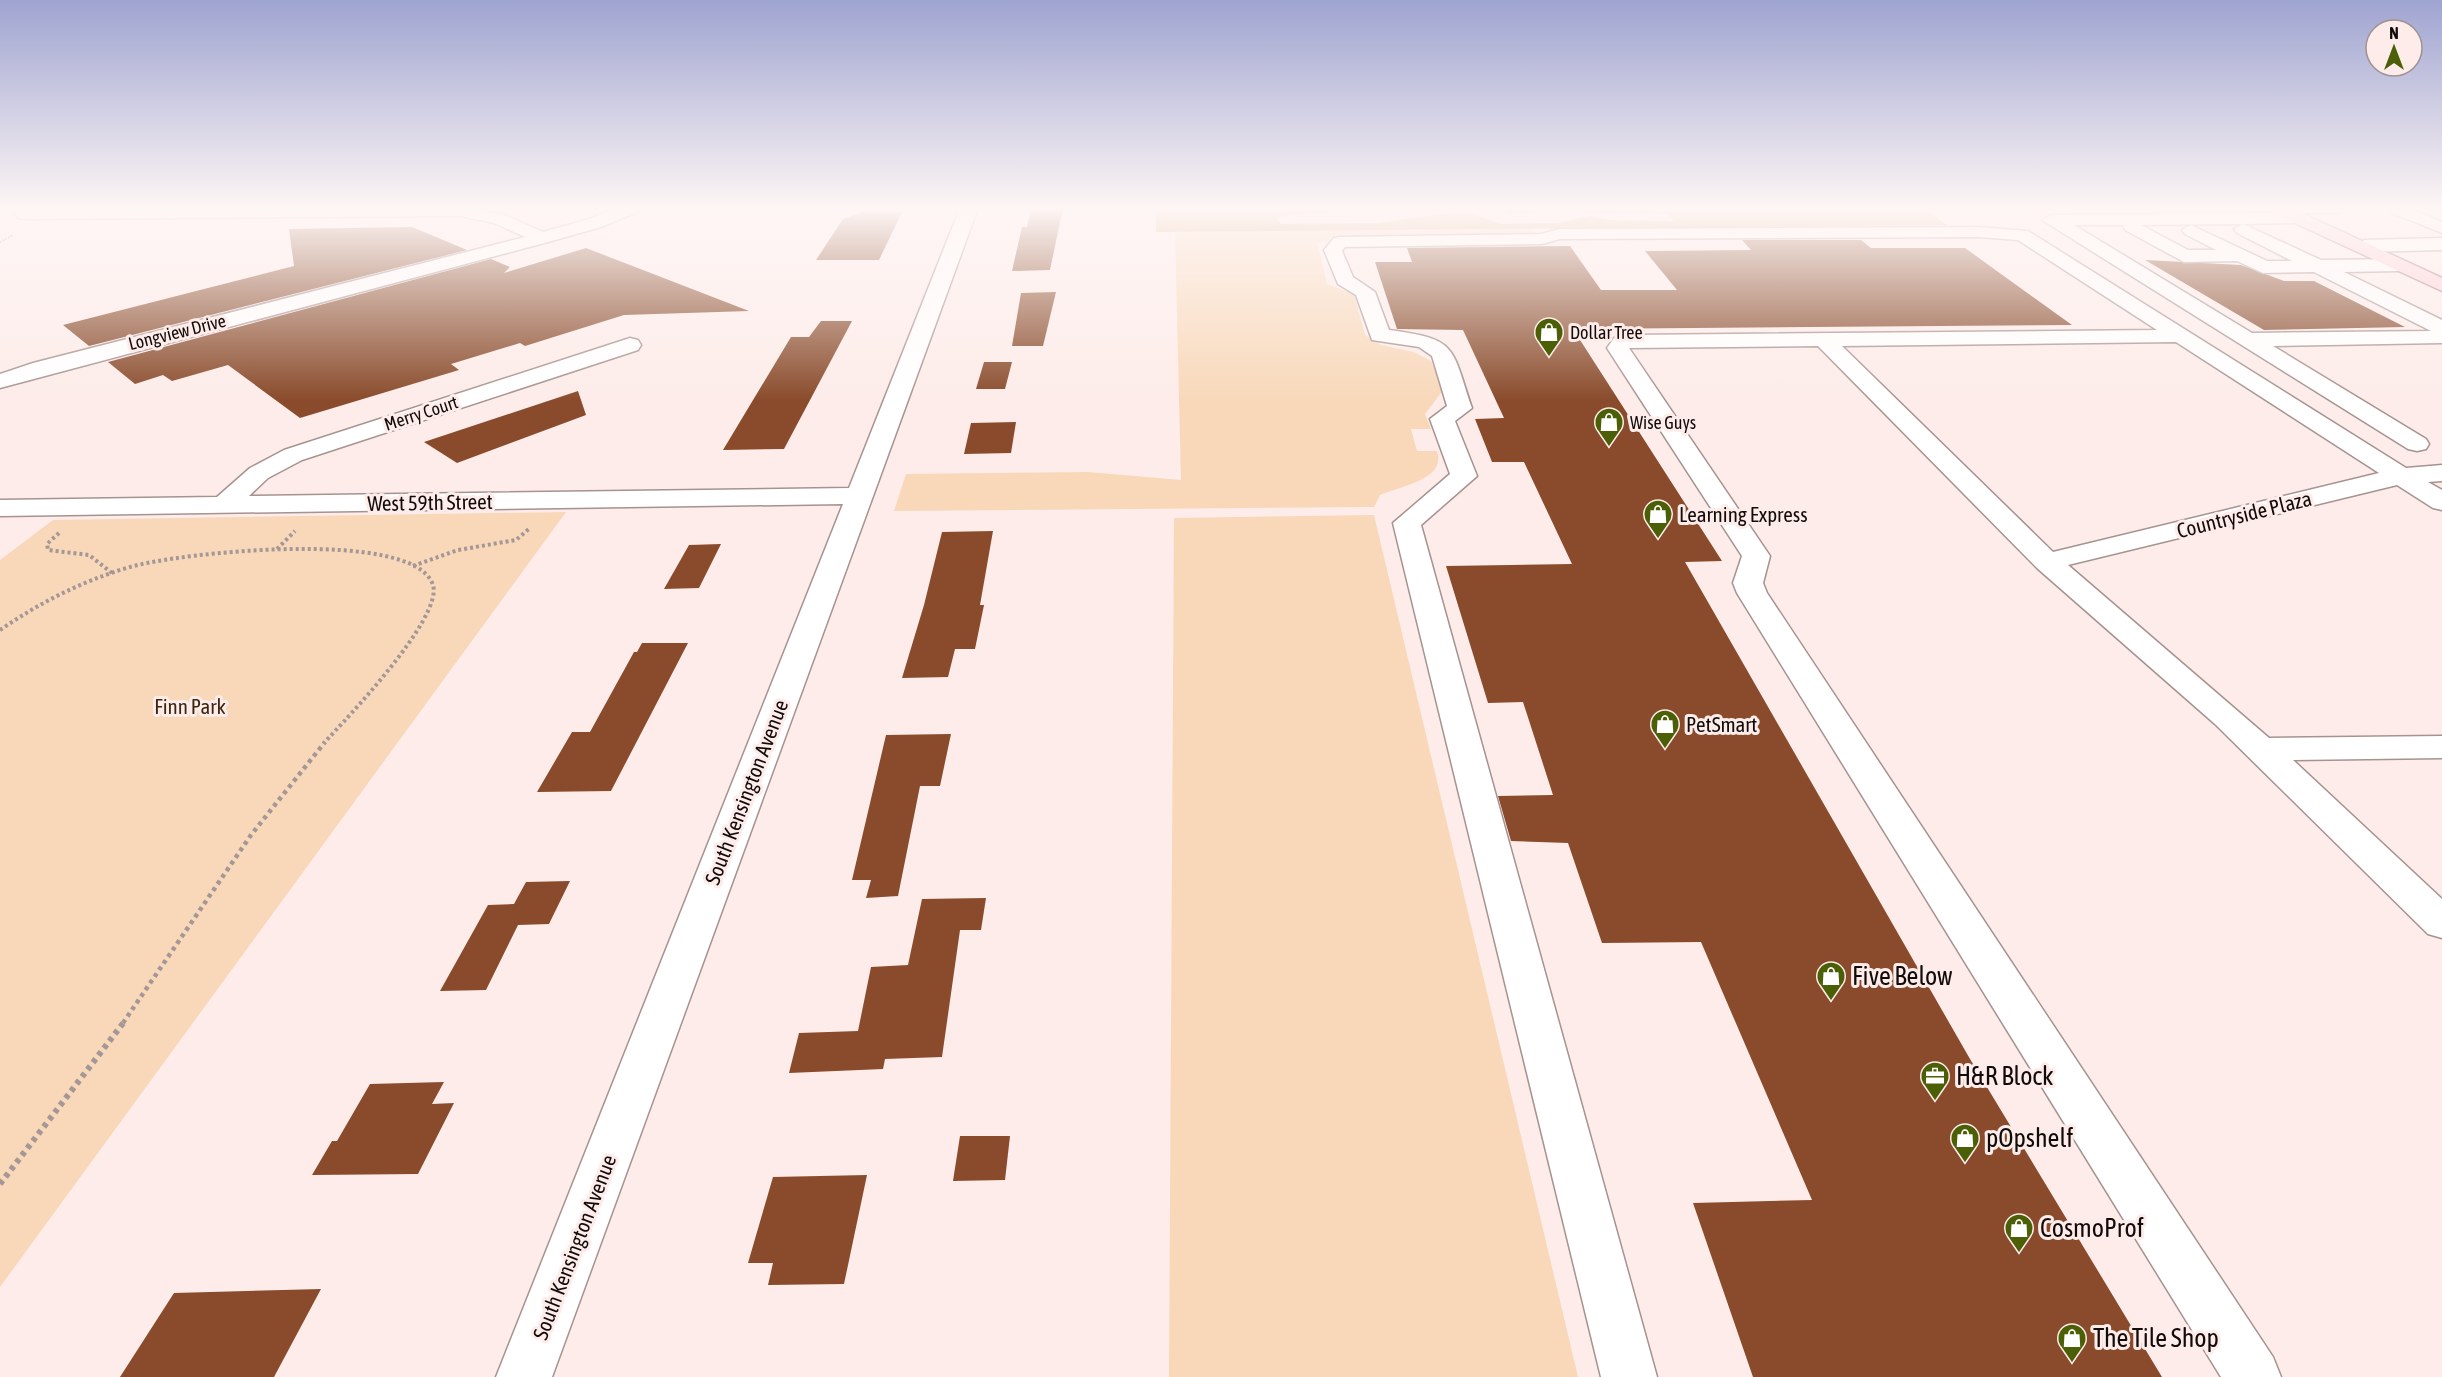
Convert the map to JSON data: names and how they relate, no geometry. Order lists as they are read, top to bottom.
{
  "streets": {
    "street": [
      "Longview Drive",
      "Merry Court",
      "West 59th Street",
      "Countryside Plaza",
      "South Kensington Avenue"
    ]
  },
  "crossings": [
    ["Merry Court", "West 59th Street"],
    ["West 59th Street", "South Kensington Avenue"]
  ],
  "parks": ["Finn Park"],
  "places": {
    "shop": [
      "Dollar Tree",
      "Wise Guys",
      "Learning Express",
      "PetSmart",
      "Five Below",
      "pOpshelf",
      "CosmoProf",
      "The Tile Shop"
    ],
    "office": ["H&R Block"]
  },
  "north": "top"
}
